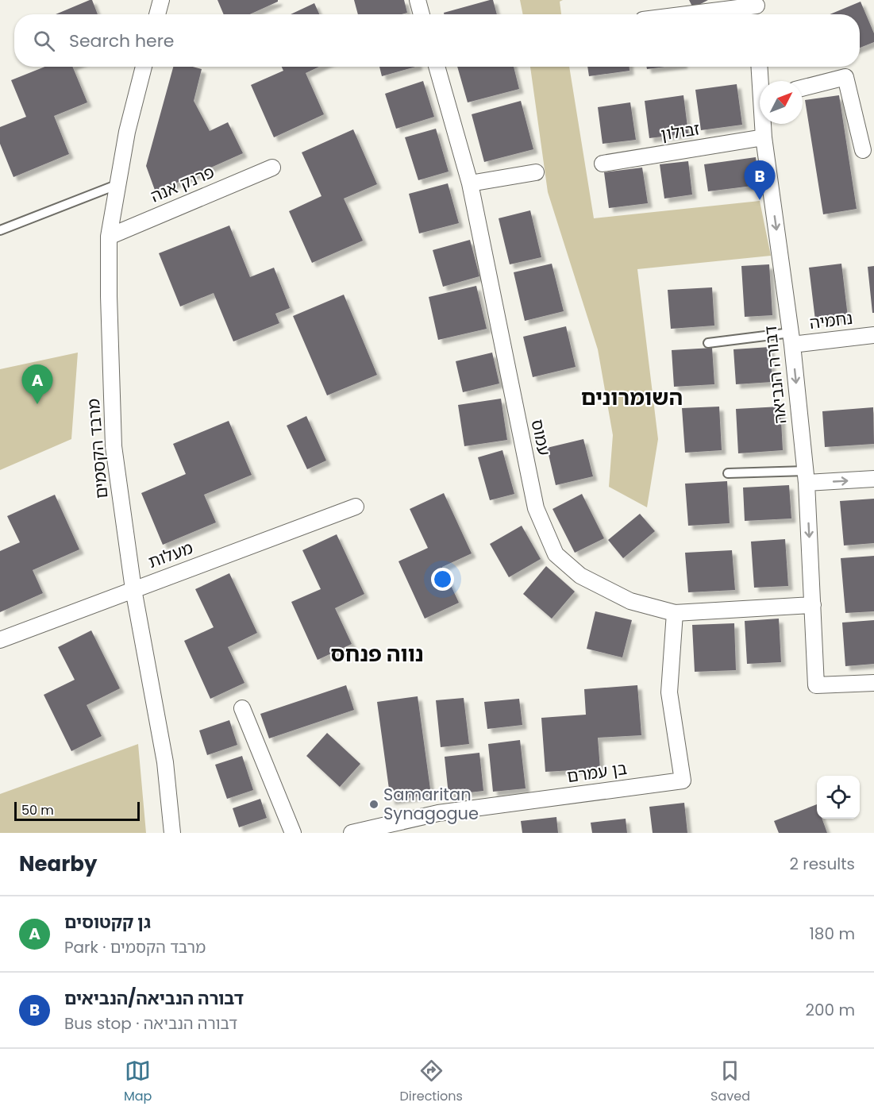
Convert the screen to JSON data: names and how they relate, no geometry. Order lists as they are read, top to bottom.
{
  "streets": {
    "street": [
      "זבולון",
      "פרנק אנה",
      "נחמיה",
      "דבורה הנביאה",
      "עמוס",
      "מרבד הקסמים",
      "מעלות",
      "בן עמרם"
    ]
  },
  "crossings": [
    ["זבולון", "דבורה הנביאה"],
    ["פרנק אנה", "מרבד הקסמים"],
    ["נחמיה", "דבורה הנביאה"],
    ["דבורה הנביאה", "עמוס"],
    ["עמוס", "בן עמרם"],
    ["מרבד הקסמים", "מעלות"]
  ],
  "one_way": ["דבורה הנביאה"],
  "districts": ["השומרונים", "נווה פנחס"],
  "places": ["Samaritan Synagogue"],
  "scale_bar": "50 m",
  "north": "top right",
  "page": {
    "search": "Search here",
    "pins": ["B", "A"],
    "scale": "50 m",
    "heading": ["Nearby", "2 results"],
    "list": [
      {
        "mark": "A",
        "name": "גן קקטוסים",
        "note": "Park · מרבד הקסמים",
        "value": "180 m"
      },
      {
        "mark": "B",
        "name": "דבורה הנביאה/הנביאים",
        "note": "Bus stop · דבורה הנביאה",
        "value": "200 m"
      }
    ],
    "nav": ["Map", "Directions", "Saved"]
  }
}
